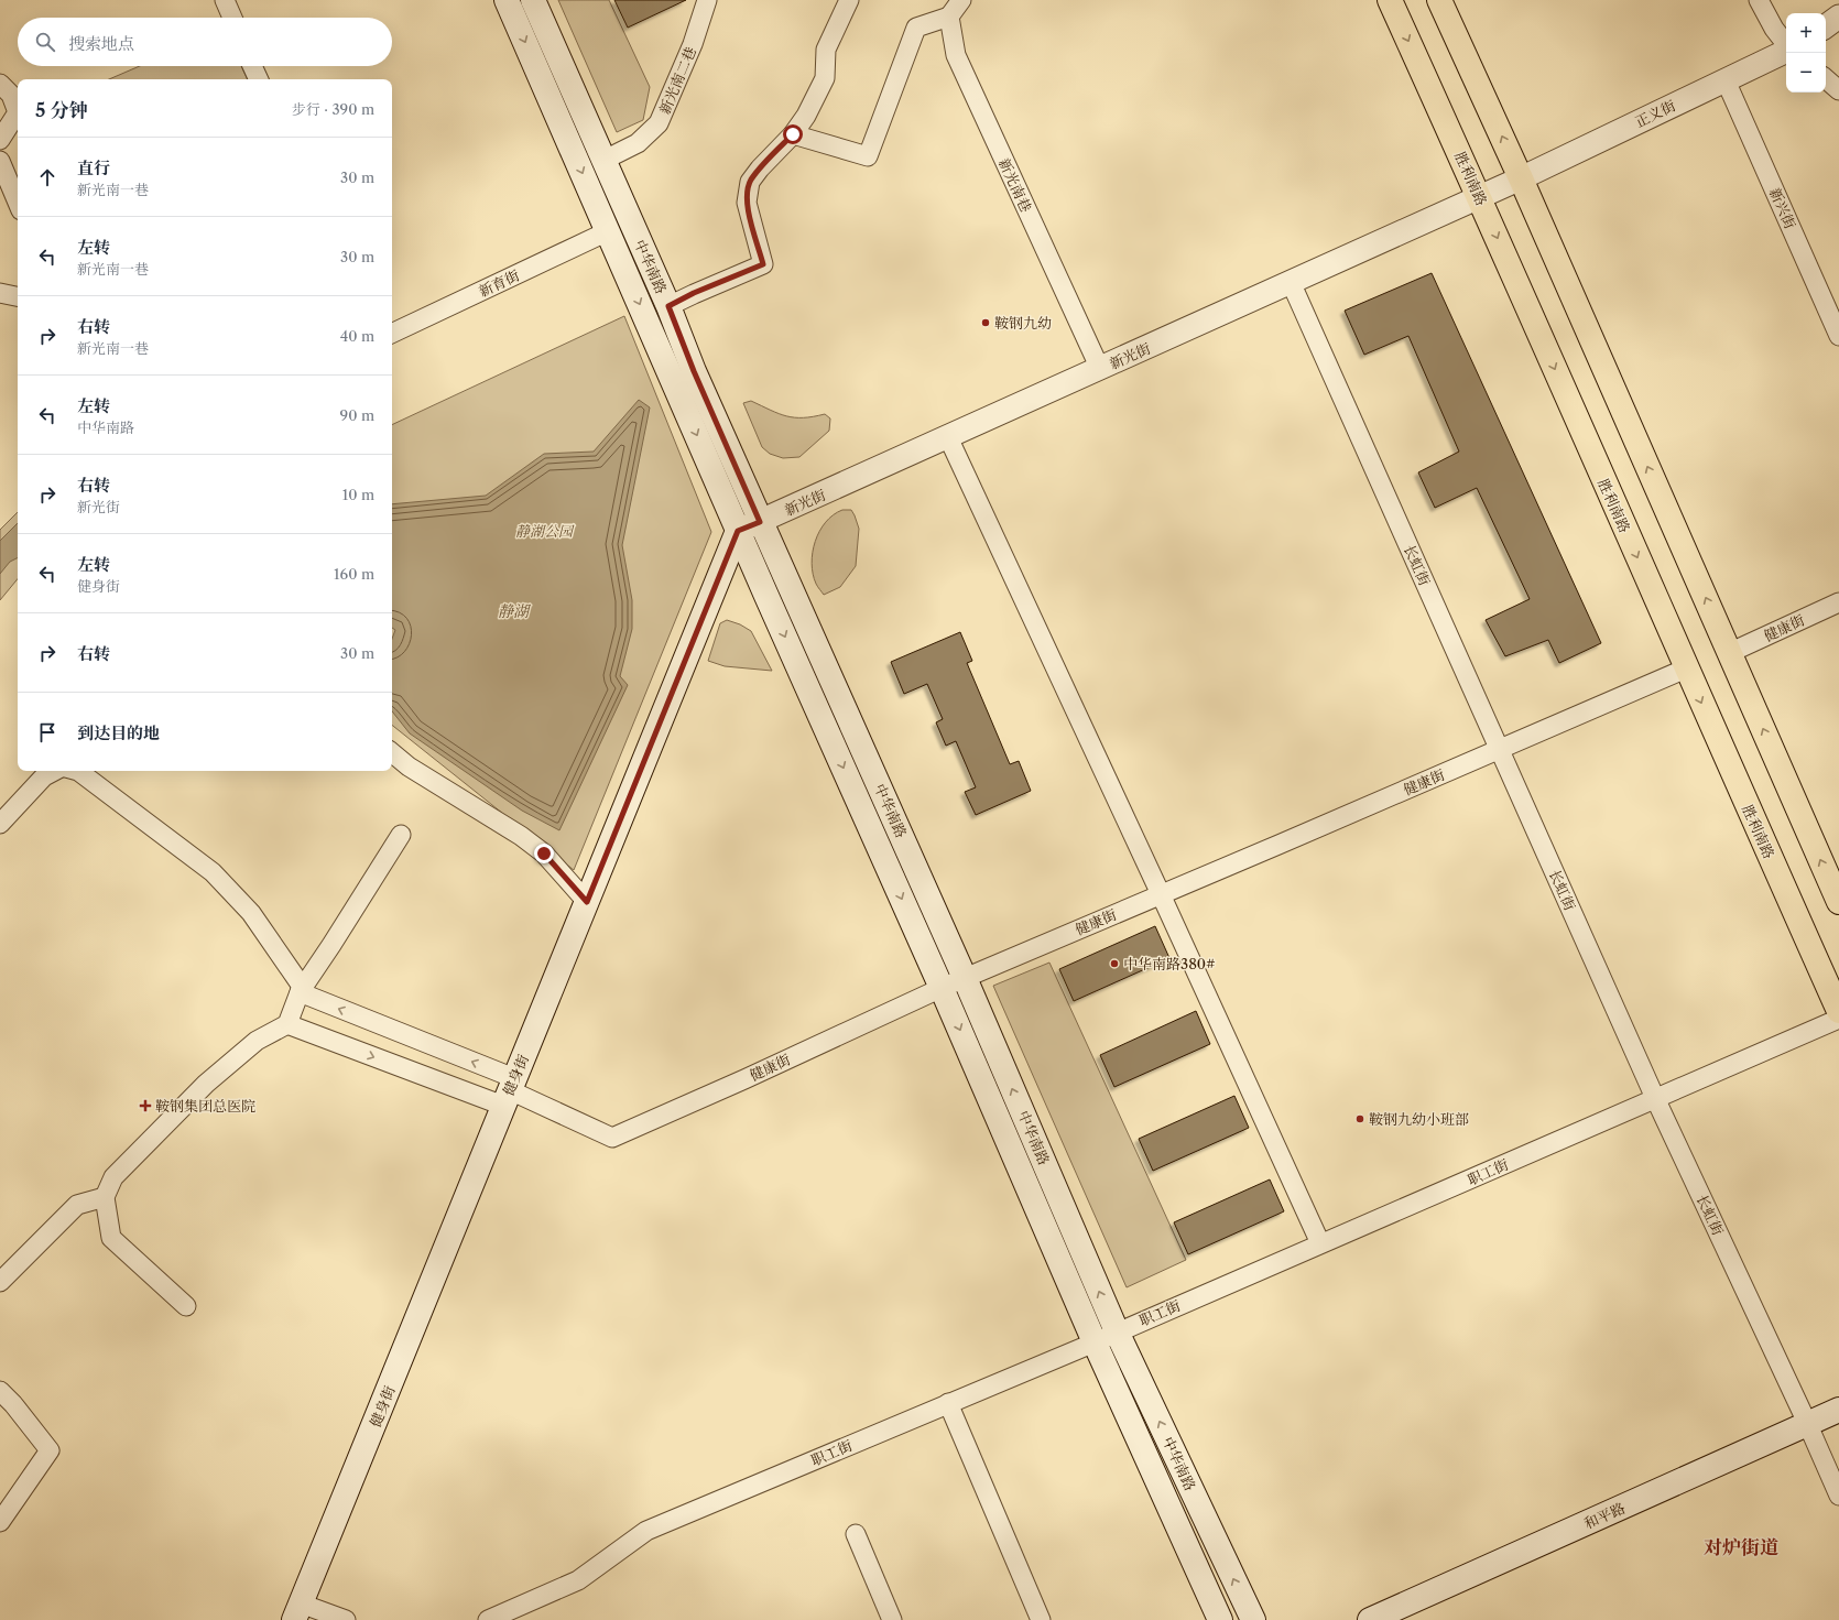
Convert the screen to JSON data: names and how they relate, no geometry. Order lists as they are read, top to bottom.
{
  "streets": {
    "main road": [
      "胜利南路",
      "中华南路",
      "健身街",
      "和平路"
    ],
    "street": [
      "新光南二巷",
      "正义街",
      "新光南巷",
      "新兴街",
      "新育街",
      "新光街",
      "长虹街",
      "健康街",
      "职工街"
    ]
  },
  "crossings": [
    ["新光南二巷", "中华南路"],
    ["正义街", "新兴街"],
    ["正义街", "新光街"],
    ["胜利南路", "新光街"],
    ["胜利南路", "健康街"],
    ["新光南巷", "新光街"],
    ["中华南路", "新育街"],
    ["中华南路", "新光街"],
    ["中华南路", "健康街"],
    ["中华南路", "健身街"],
    ["中华南路", "职工街"],
    ["新光街", "长虹街"],
    ["新光街", "健身街"],
    ["长虹街", "健康街"],
    ["长虹街", "职工街"],
    ["长虹街", "和平路"],
    ["健康街", "健身街"]
  ],
  "districts": ["对炉街道"],
  "water": ["静湖"],
  "parks": ["静湖公园"],
  "places": {
    "other": ["鞍钢九幼", "中华南路380#", "鞍钢九幼小班部"],
    "health": ["鞍钢集团总医院"]
  },
  "page": {
    "map_buttons": ["+", "−"],
    "search": "搜索地点",
    "heading": ["5 分钟", "步行 · 390 m"],
    "list": [
      ["直行", "新光南一巷", "30 m"],
      ["左转", "新光南一巷", "30 m"],
      ["右转", "新光南一巷", "40 m"],
      ["左转", "中华南路", "90 m"],
      ["右转", "新光街", "10 m"],
      ["左转", "健身街", "160 m"],
      ["右转", "30 m"],
      "到达目的地"
    ]
  }
}
